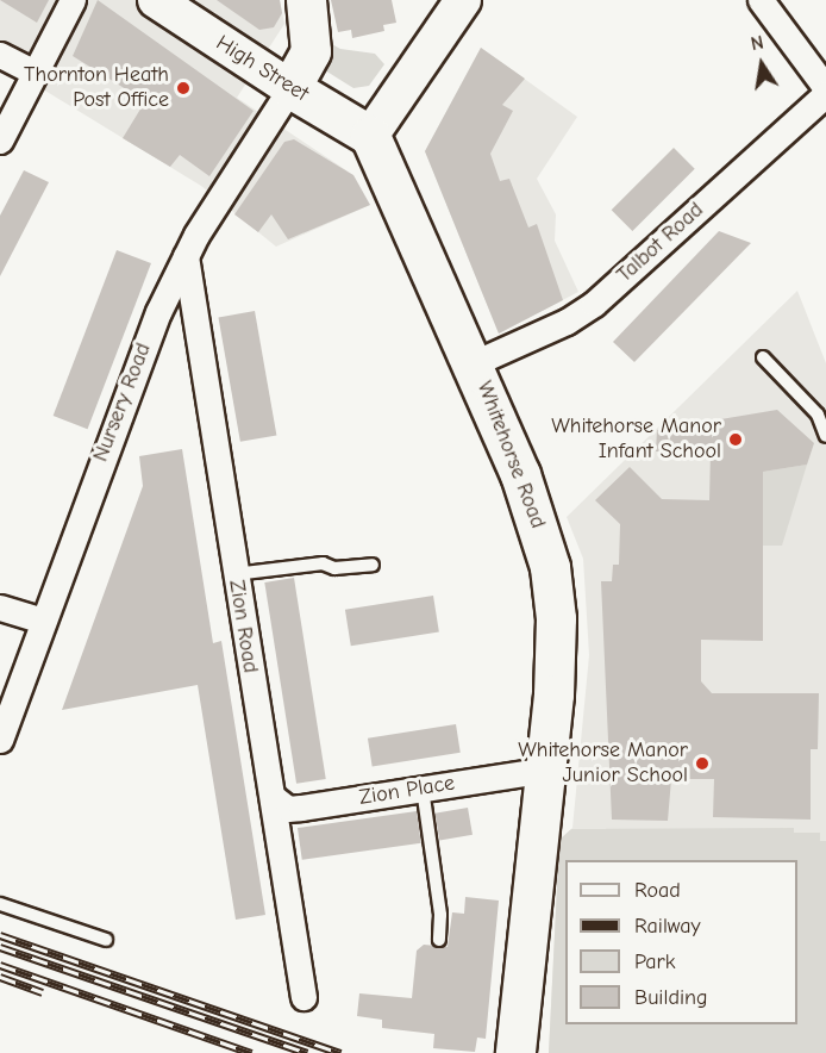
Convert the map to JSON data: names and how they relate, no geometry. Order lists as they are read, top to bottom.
{
  "streets": {
    "main road": ["High Street", "Whitehorse Road"],
    "street": [
      "Talbot Road",
      "Nursery Road",
      "Zion Road",
      "Zion Place"
    ]
  },
  "crossings": [
    ["High Street", "Nursery Road"],
    ["High Street", "Whitehorse Road"],
    ["Talbot Road", "Whitehorse Road"],
    ["Nursery Road", "Zion Road"],
    ["Whitehorse Road", "Zion Place"],
    ["Zion Road", "Zion Place"]
  ],
  "places": ["Thornton Heath Post Office", "Whitehorse Manor Infant School", "Whitehorse Manor Junior School"],
  "legend": [
    "Road",
    "Railway",
    "Park",
    "Building"
  ],
  "north": "top"
}
